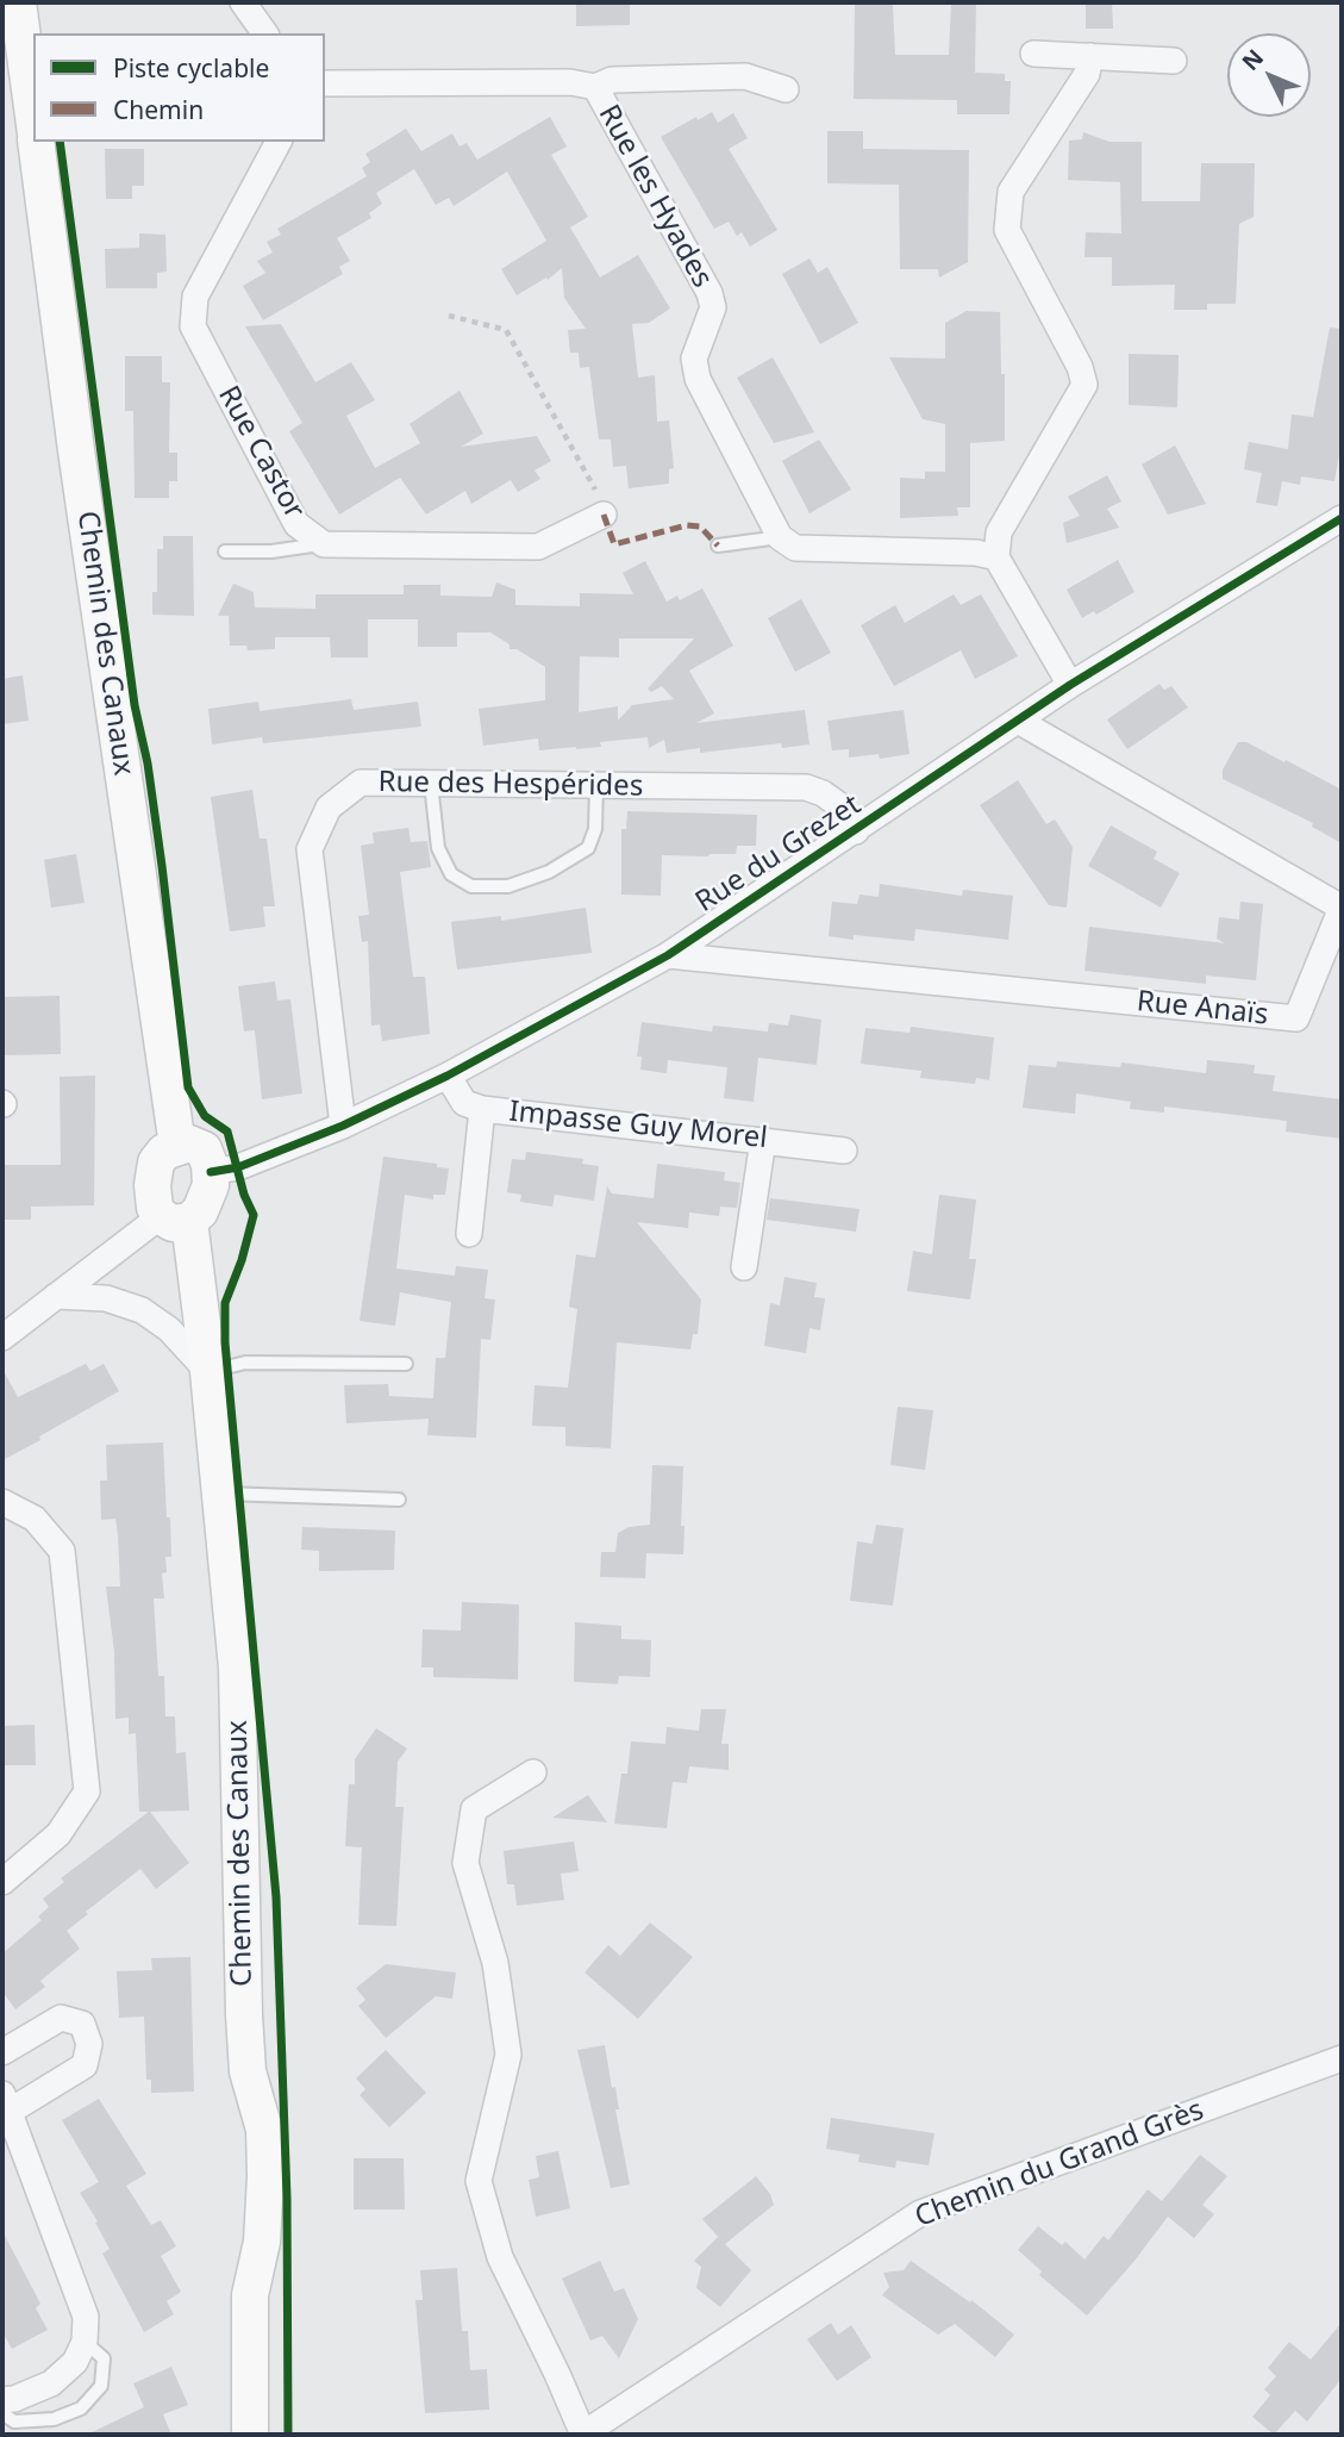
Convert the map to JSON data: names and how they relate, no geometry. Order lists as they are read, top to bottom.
{
  "streets": {
    "street": [
      "Rue les Hyades",
      "Rue Castor",
      "Chemin des Canaux",
      "Rue des Hespérides",
      "Rue du Grezet",
      "Rue Anaïs",
      "Impasse Guy Morel",
      "Chemin du Grand Grès"
    ]
  },
  "crossings": [
    ["Chemin des Canaux", "Rue du Grezet"],
    ["Rue des Hespérides", "Rue du Grezet"],
    ["Rue du Grezet", "Rue Anaïs"],
    ["Rue du Grezet", "Impasse Guy Morel"]
  ],
  "legend": ["Piste cyclable", "Chemin"],
  "north": "top left"
}
